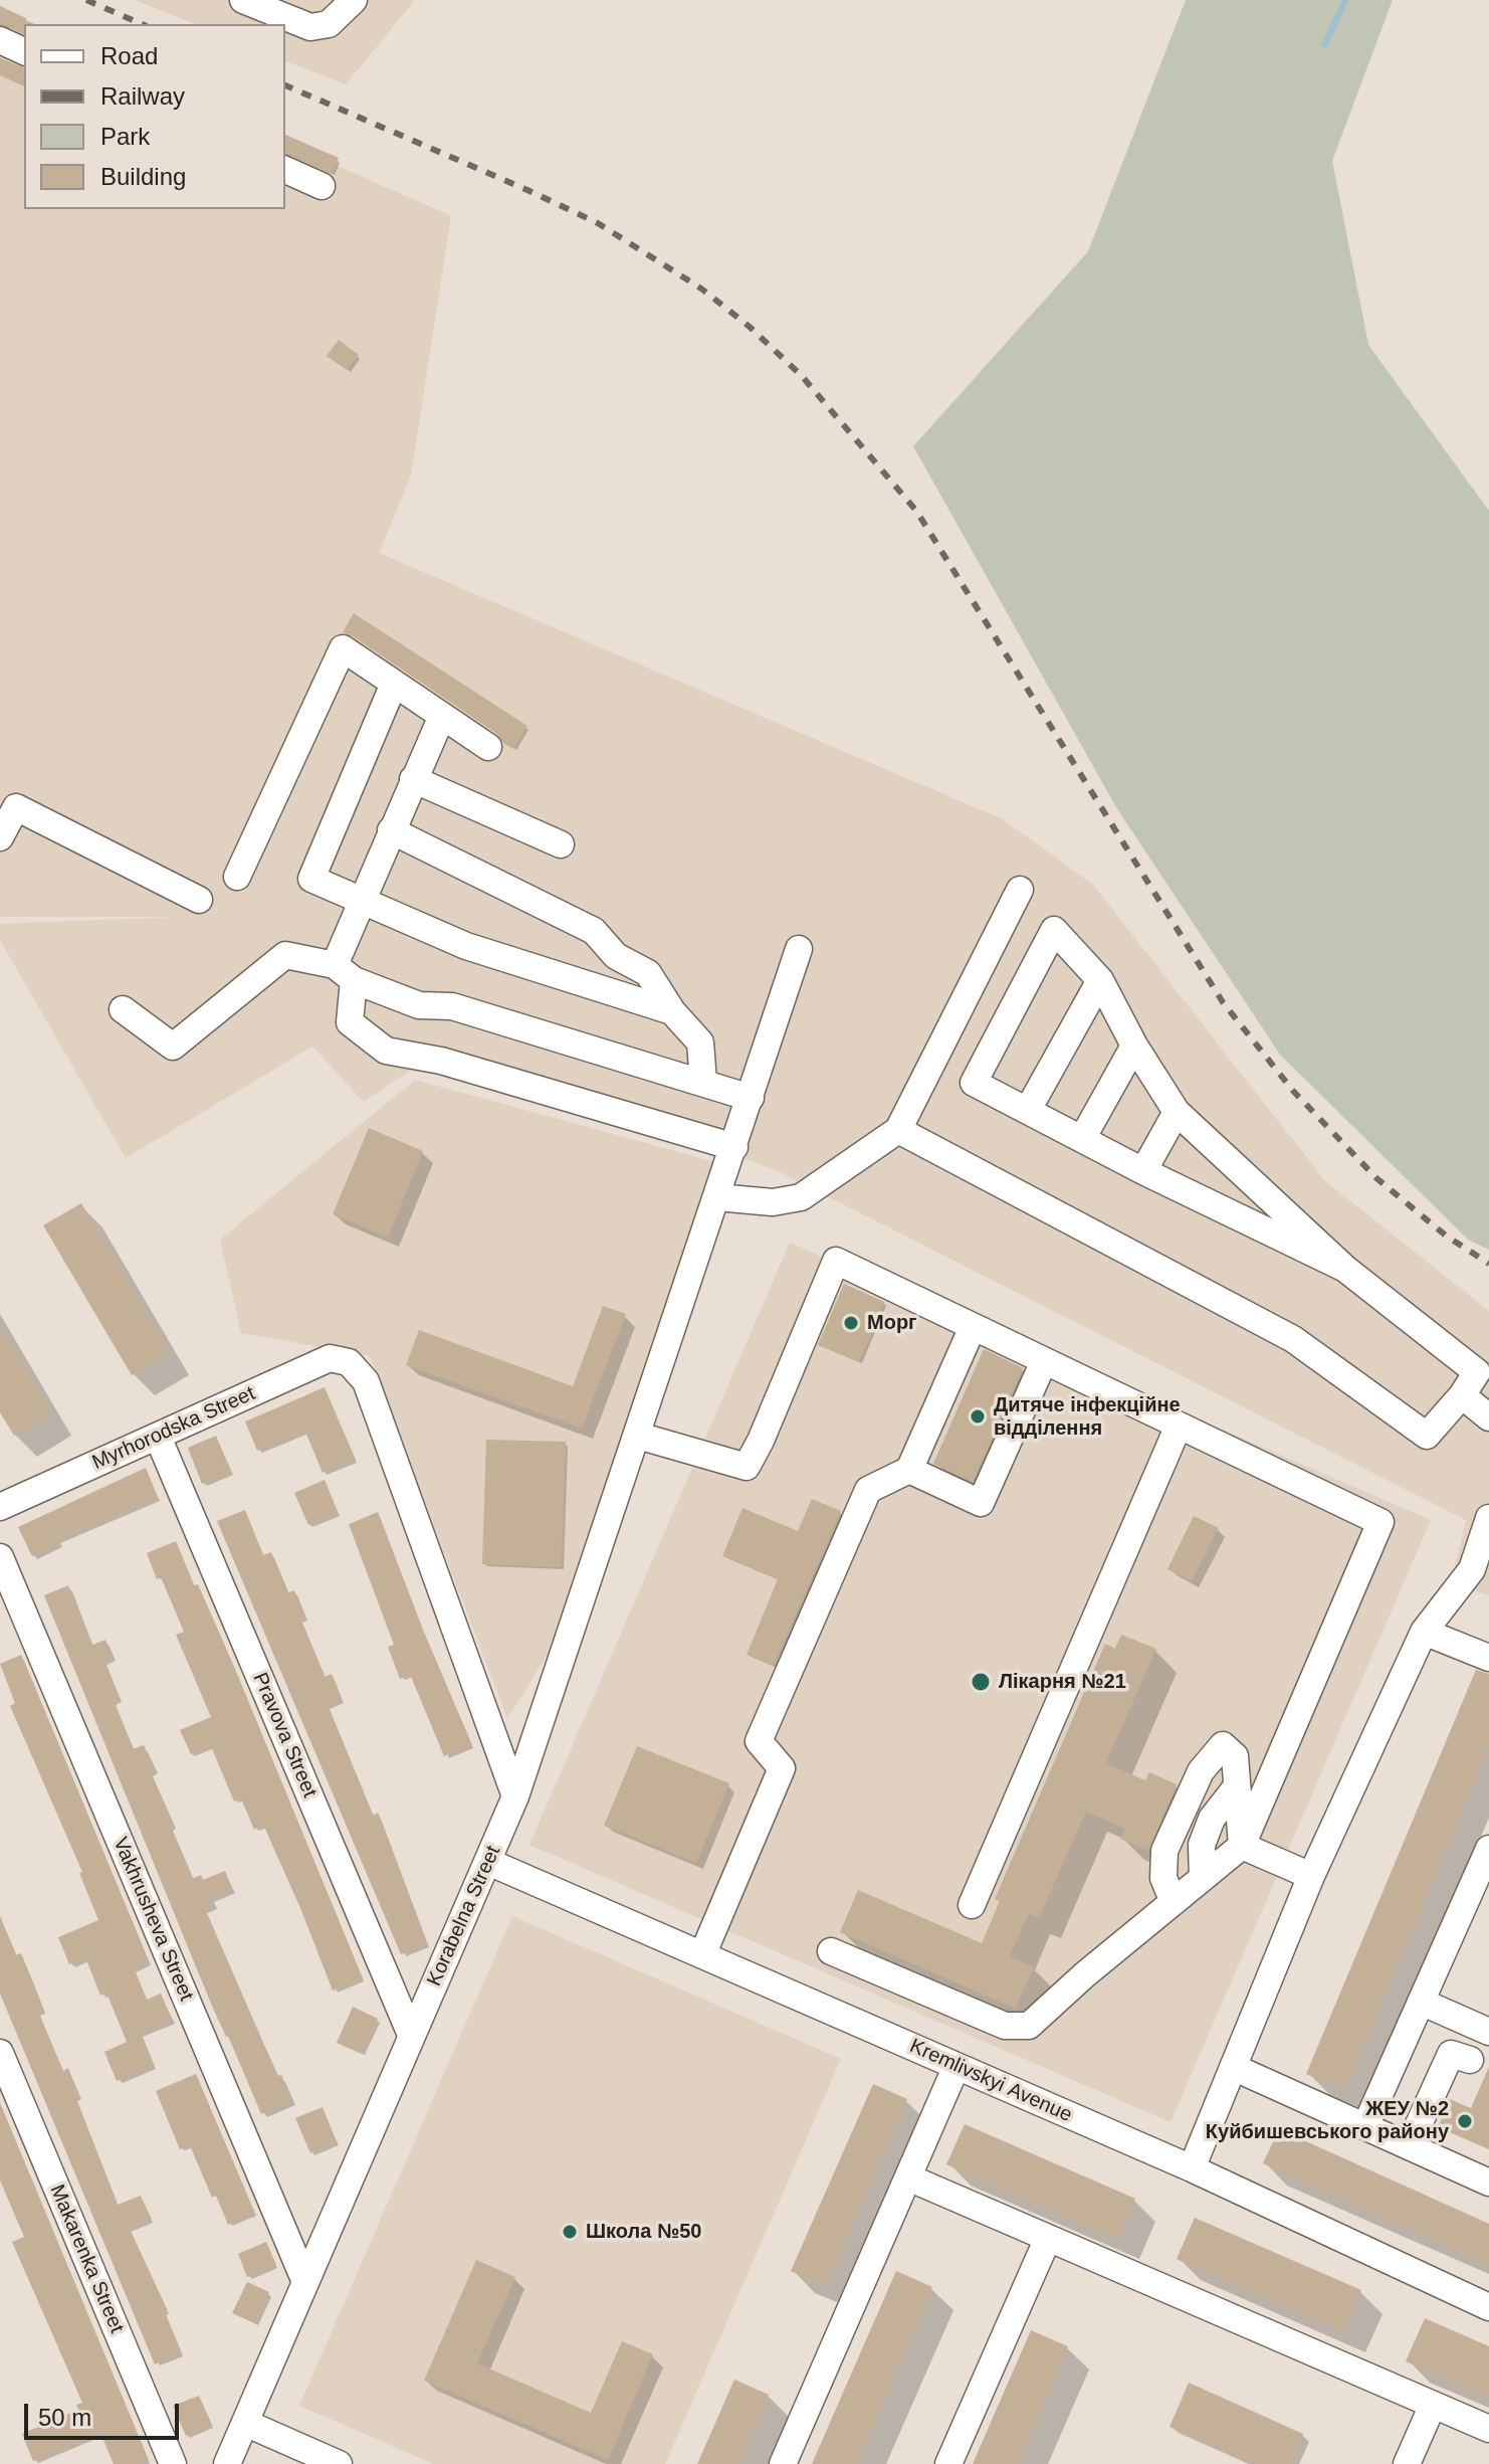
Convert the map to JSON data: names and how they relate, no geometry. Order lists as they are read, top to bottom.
{
  "streets": {
    "street": [
      "Myrhorodska Street",
      "Pravova Street",
      "Korabelna Street",
      "Vakhrusheva Street",
      "Kremlivskyi Avenue",
      "Makarenka Street"
    ]
  },
  "crossings": [
    ["Myrhorodska Street", "Pravova Street"],
    ["Myrhorodska Street", "Korabelna Street"],
    ["Pravova Street", "Korabelna Street"],
    ["Korabelna Street", "Vakhrusheva Street"],
    ["Korabelna Street", "Kremlivskyi Avenue"]
  ],
  "places": [
    "Морг",
    "Дитяче інфекційне відділення",
    "Лікарня №21",
    "ЖЕУ №2 Куйбишевського району",
    "Школа №50"
  ],
  "legend": [
    "Road",
    "Railway",
    "Park",
    "Building"
  ],
  "scale_bar": "50 m"
}
